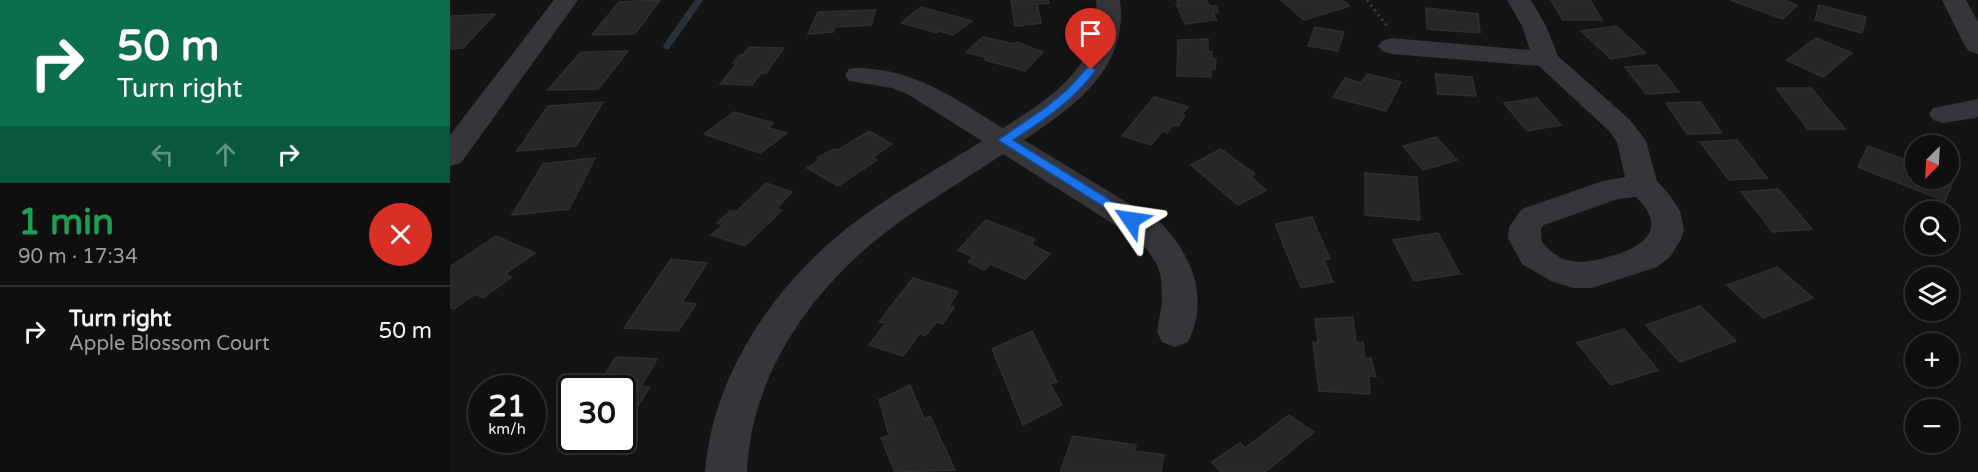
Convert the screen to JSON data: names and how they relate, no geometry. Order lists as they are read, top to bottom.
{
  "north": "bottom left",
  "page": {
    "turn": ["50 m", "Turn right"],
    "map_buttons": ["+", "−"],
    "heading": ["1 min", "90 m · 17:34"],
    "list": [
      {
        "name": "Turn right",
        "note": "Apple Blossom Court",
        "value": "50 m"
      }
    ],
    "speed": "21 km/h",
    "limit": "30"
  }
}
